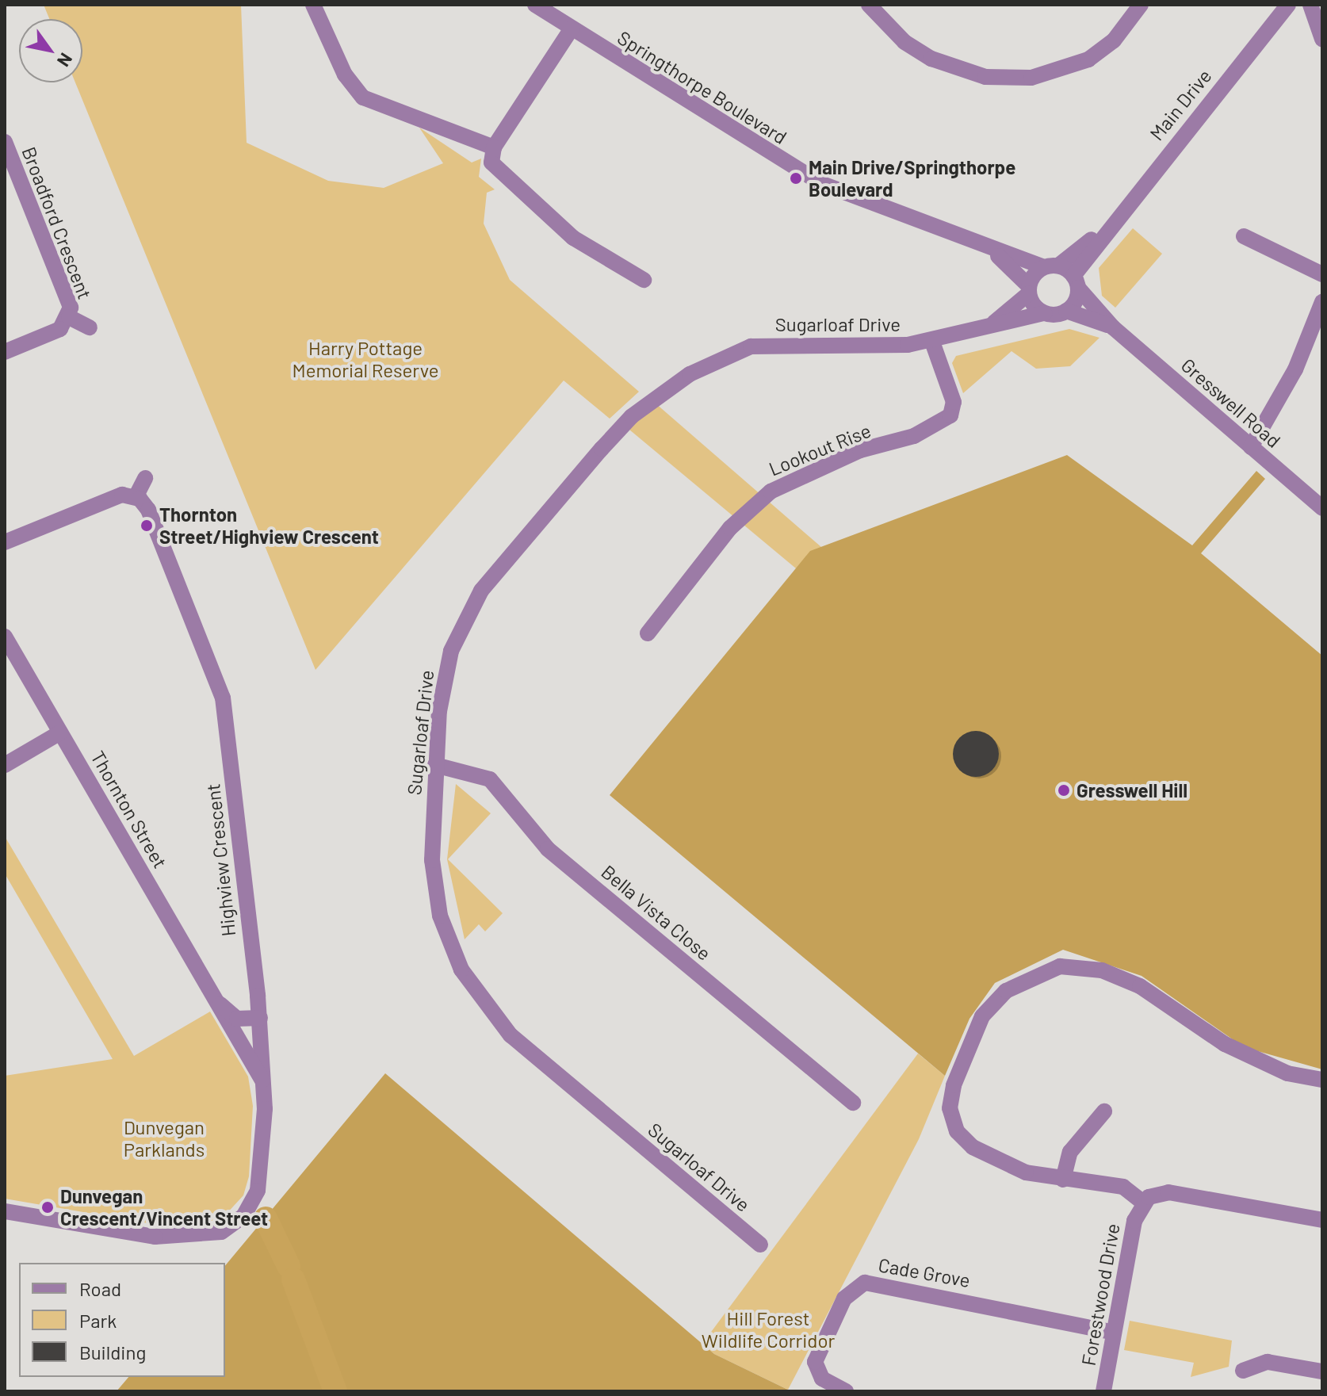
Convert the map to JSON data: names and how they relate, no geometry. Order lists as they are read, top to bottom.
{
  "streets": {
    "street": [
      "Springthorpe Boulevard",
      "Main Drive",
      "Broadford Crescent",
      "Sugarloaf Drive",
      "Gresswell Road",
      "Lookout Rise",
      "Thornton Street",
      "Highview Crescent",
      "Bella Vista Close",
      "Cade Grove",
      "Forestwood Drive"
    ]
  },
  "crossings": [
    ["Springthorpe Boulevard", "Main Drive"],
    ["Springthorpe Boulevard", "Sugarloaf Drive"],
    ["Springthorpe Boulevard", "Gresswell Road"],
    ["Main Drive", "Sugarloaf Drive"],
    ["Main Drive", "Gresswell Road"],
    ["Sugarloaf Drive", "Gresswell Road"],
    ["Sugarloaf Drive", "Lookout Rise"],
    ["Sugarloaf Drive", "Bella Vista Close"],
    ["Thornton Street", "Highview Crescent"],
    ["Cade Grove", "Forestwood Drive"]
  ],
  "parks": ["Harry Pottage Memorial Reserve", "Dunvegan Parklands", "Hill Forest Wildlife Corridor"],
  "places": [
    "Main Drive/Springthorpe Boulevard",
    "Thornton Street/Highview Crescent",
    "Gresswell Hill",
    "Dunvegan Crescent/Vincent Street"
  ],
  "legend": ["Road", "Park", "Building"],
  "north": "bottom right"
}
